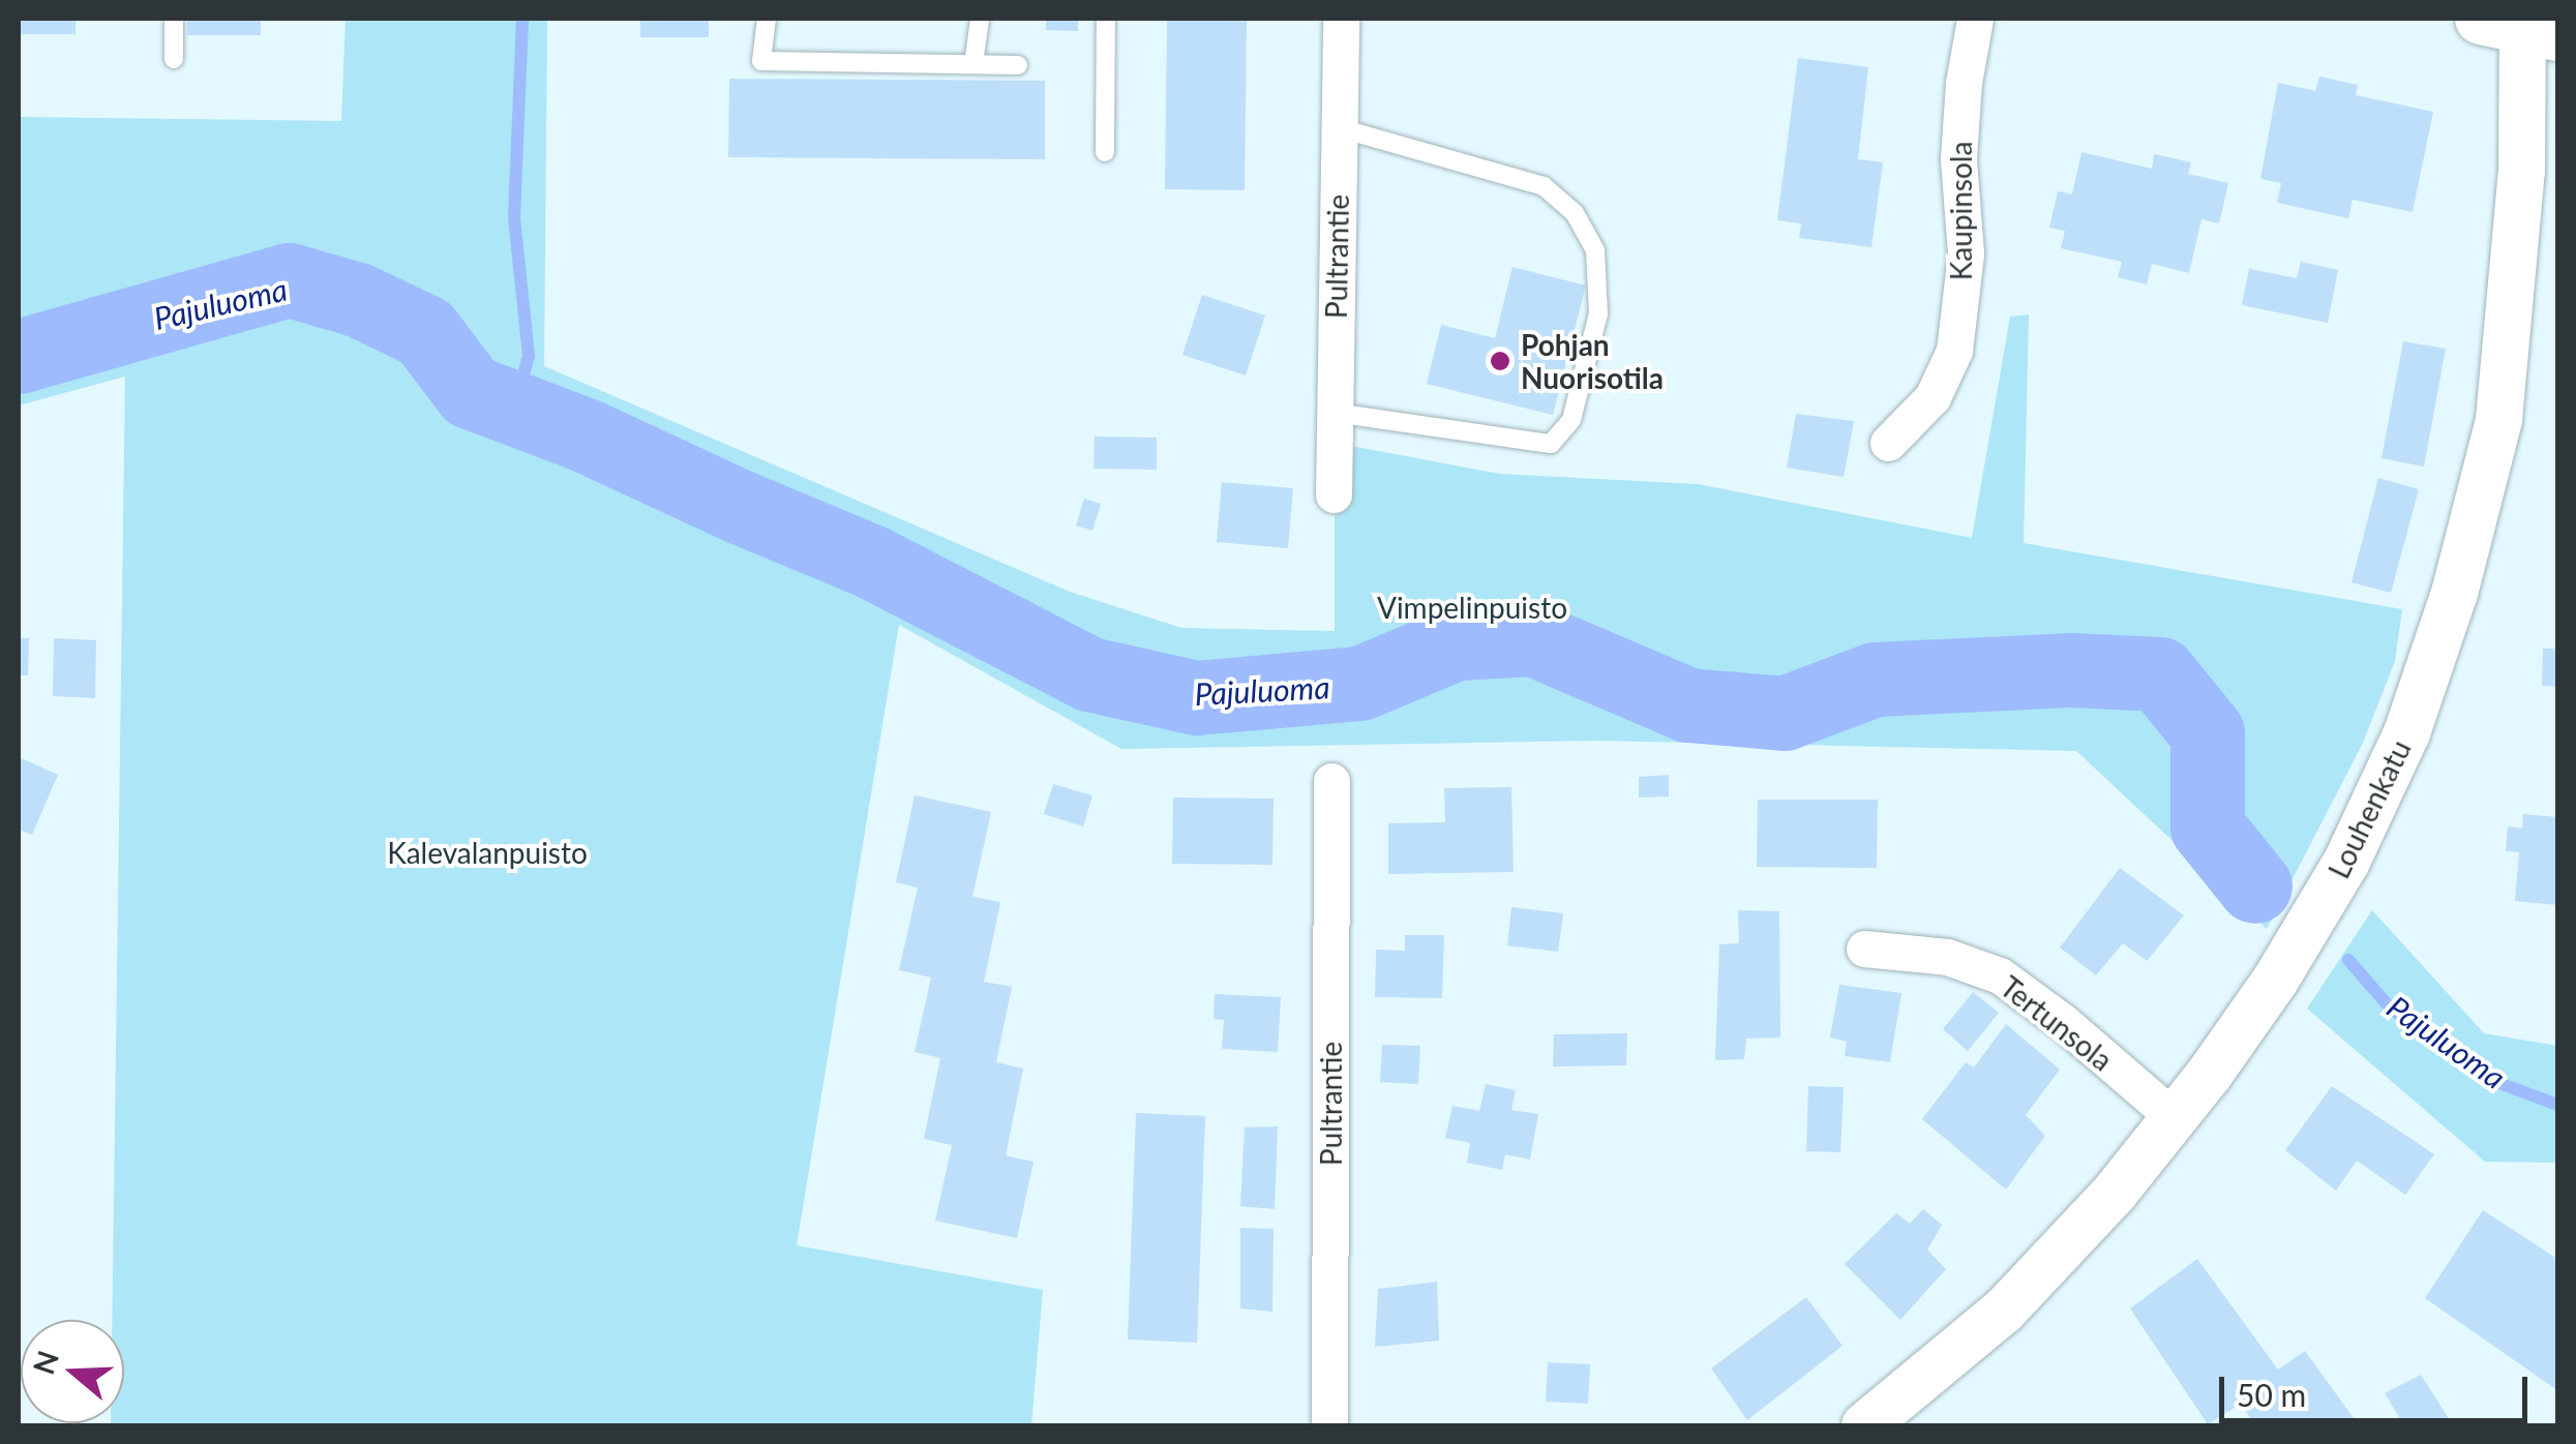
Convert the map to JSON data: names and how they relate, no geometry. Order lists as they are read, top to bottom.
{
  "streets": {
    "street": [
      "Kaupinsola",
      "Pultrantie",
      "Louhenkatu",
      "Tertunsola"
    ]
  },
  "crossings": [
    ["Louhenkatu", "Tertunsola"]
  ],
  "water": ["Pajuluoma"],
  "parks": ["Vimpelinpuisto", "Kalevalanpuisto"],
  "places": ["Pohjan Nuorisotila"],
  "scale_bar": "50 m",
  "north": "left"
}
